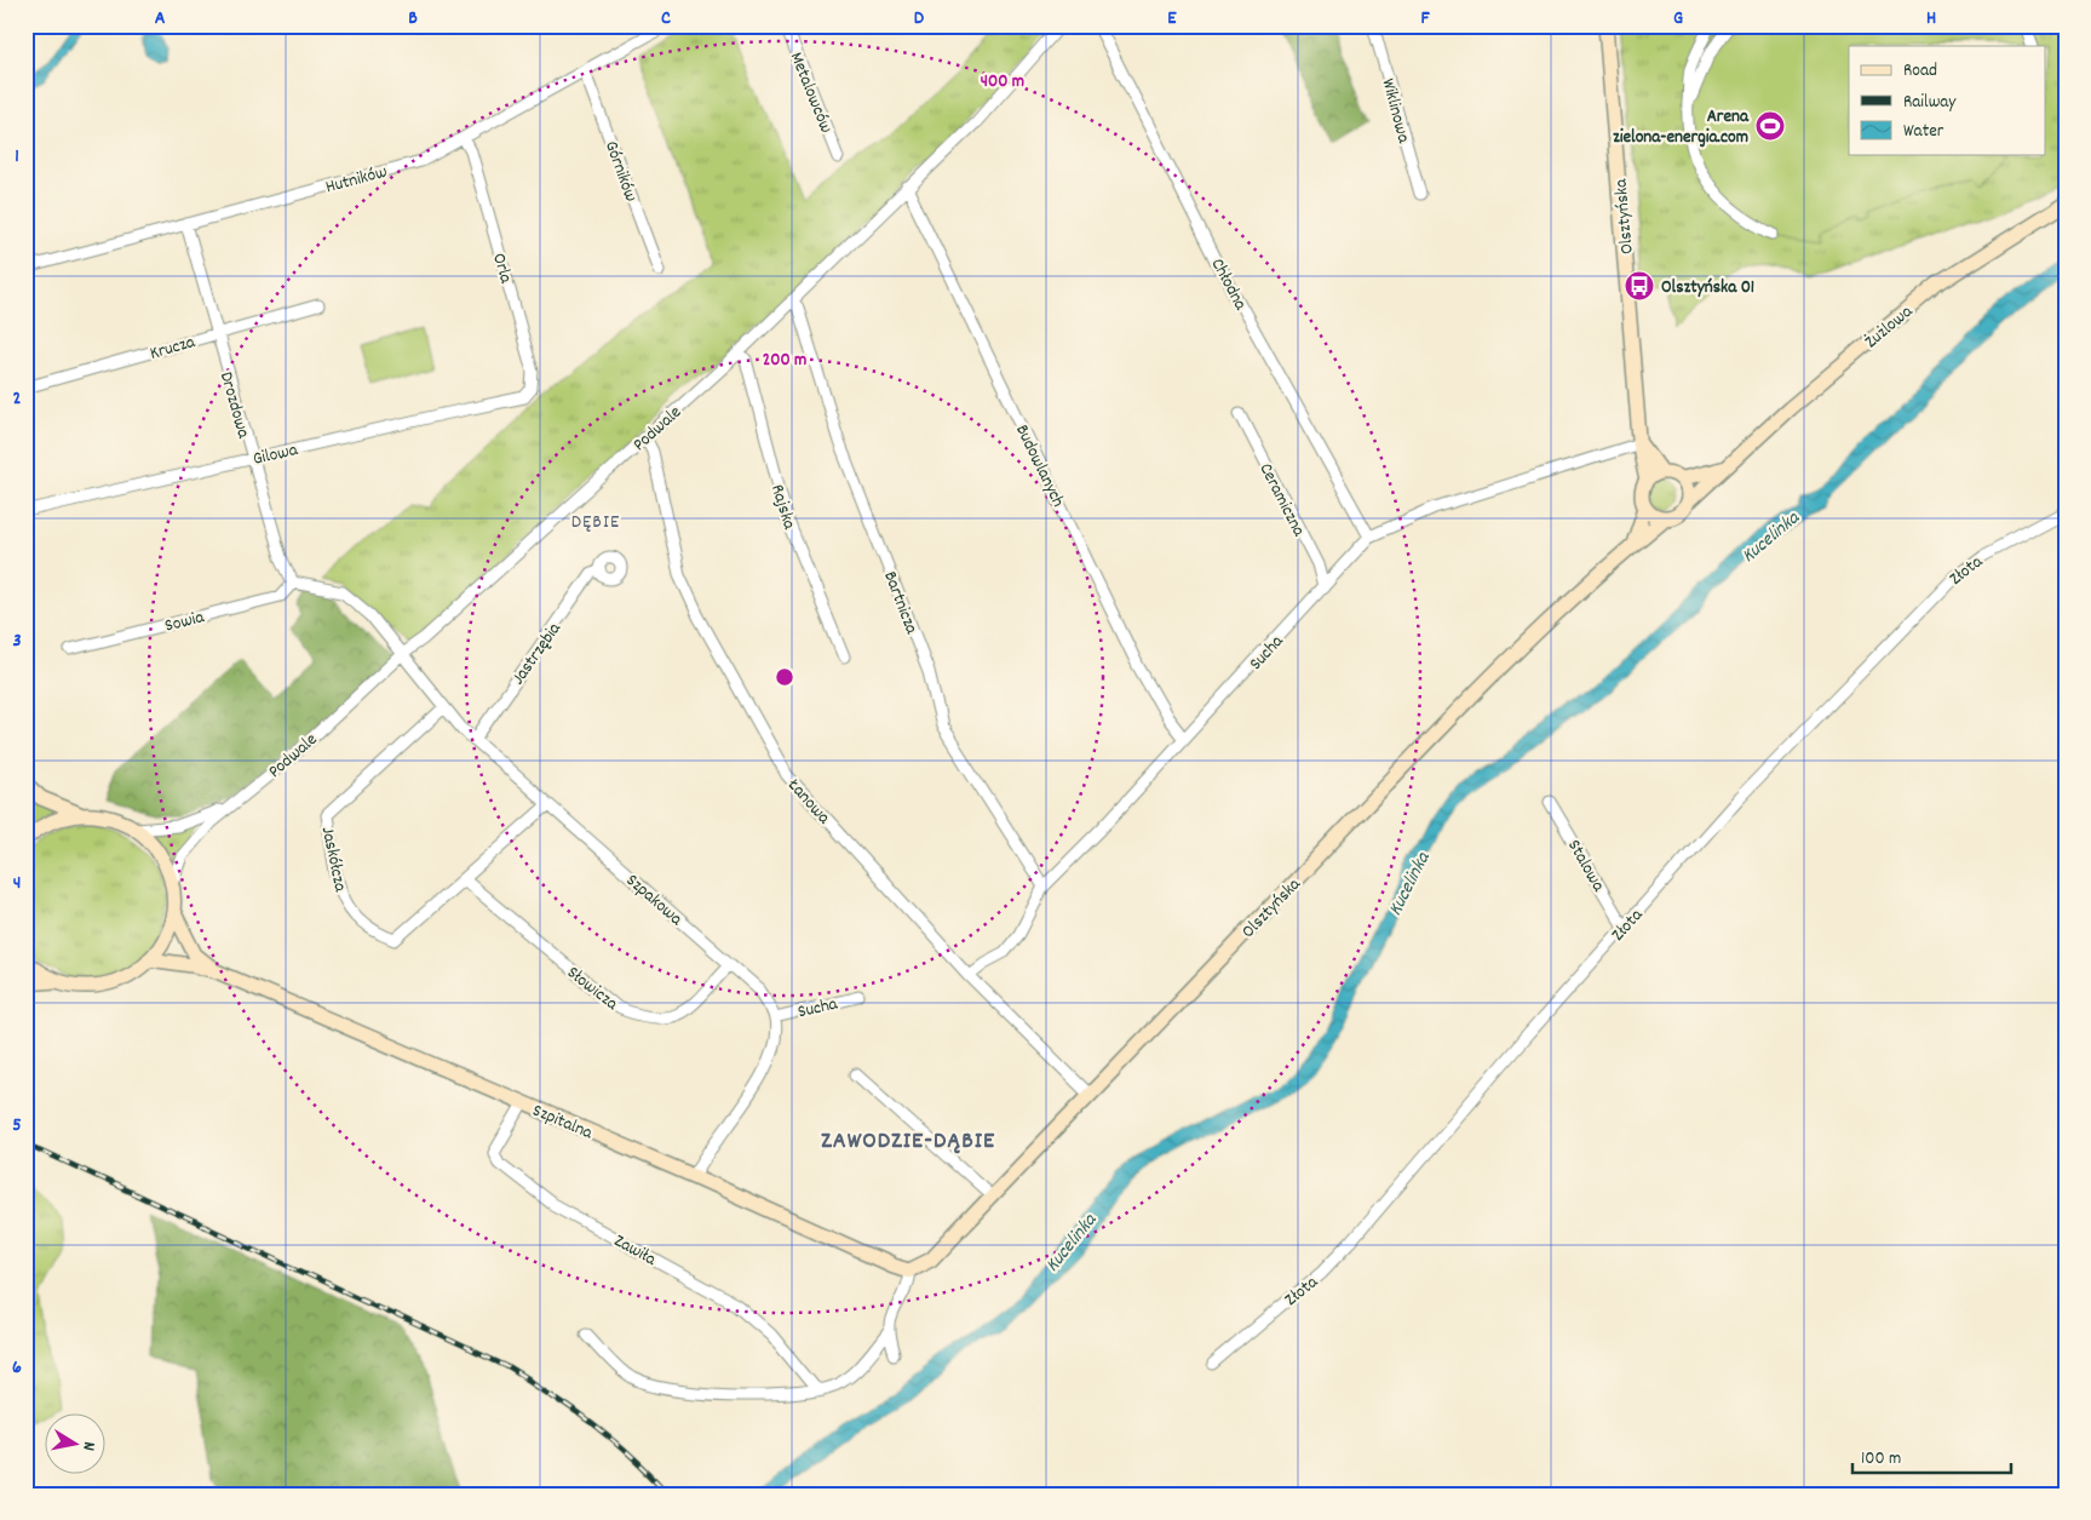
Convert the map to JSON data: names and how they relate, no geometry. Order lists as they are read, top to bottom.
{
  "streets": {
    "street": [
      "Metalowców",
      "Wiklinowa",
      "Górników",
      "Hutników",
      "Olsztyńska",
      "Orla",
      "Chłodna",
      "Żużlowa",
      "Krucza",
      "Drozdowa",
      "Podwale",
      "Gilowa",
      "Budowlanych",
      "Ceramiczna",
      "Rajska",
      "Złota",
      "Bartnicza",
      "Sowia",
      "Sucha",
      "Jastrzębia",
      "Łanowa",
      "Jaskółcza",
      "Stalowa",
      "Szpakowa",
      "Słowicza",
      "Szpitalna",
      "Zawiła"
    ]
  },
  "crossings": [
    ["Górników", "Hutników"],
    ["Hutników", "Orla"],
    ["Hutników", "Drozdowa"],
    ["Olsztyńska", "Żużlowa"],
    ["Olsztyńska", "Sucha"],
    ["Olsztyńska", "Łanowa"],
    ["Olsztyńska", "Szpitalna"],
    ["Orla", "Gilowa"],
    ["Chłodna", "Sucha"],
    ["Krucza", "Drozdowa"],
    ["Drozdowa", "Gilowa"],
    ["Drozdowa", "Sowia"],
    ["Drozdowa", "Szpakowa"],
    ["Podwale", "Budowlanych"],
    ["Podwale", "Rajska"],
    ["Podwale", "Bartnicza"],
    ["Podwale", "Łanowa"],
    ["Podwale", "Szpakowa"],
    ["Budowlanych", "Sucha"],
    ["Ceramiczna", "Sucha"],
    ["Złota", "Stalowa"],
    ["Bartnicza", "Sucha"],
    ["Sowia", "Szpakowa"],
    ["Sucha", "Łanowa"],
    ["Sucha", "Szpakowa"],
    ["Jastrzębia", "Szpakowa"],
    ["Jaskółcza", "Szpakowa"],
    ["Jaskółcza", "Słowicza"],
    ["Szpakowa", "Słowicza"],
    ["Szpakowa", "Szpitalna"],
    ["Szpitalna", "Zawiła"]
  ],
  "districts": ["DĘBIE", "ZAWODZIE-DĄBIE"],
  "water": ["Kucelinka"],
  "places": {
    "sports": ["Arena zielona-energia.com"],
    "bus stop": ["Olsztyńska 01"]
  },
  "legend": ["Road", "Railway", "Water"],
  "scale_bar": "100 m",
  "north": "right",
  "grid": {
    "columns": [
      "A",
      "B",
      "C",
      "D",
      "E",
      "F",
      "G",
      "H"
    ],
    "rows": [
      "1",
      "2",
      "3",
      "4",
      "5",
      "6"
    ]
  },
  "rings": ["400 m", "200 m"]
}
